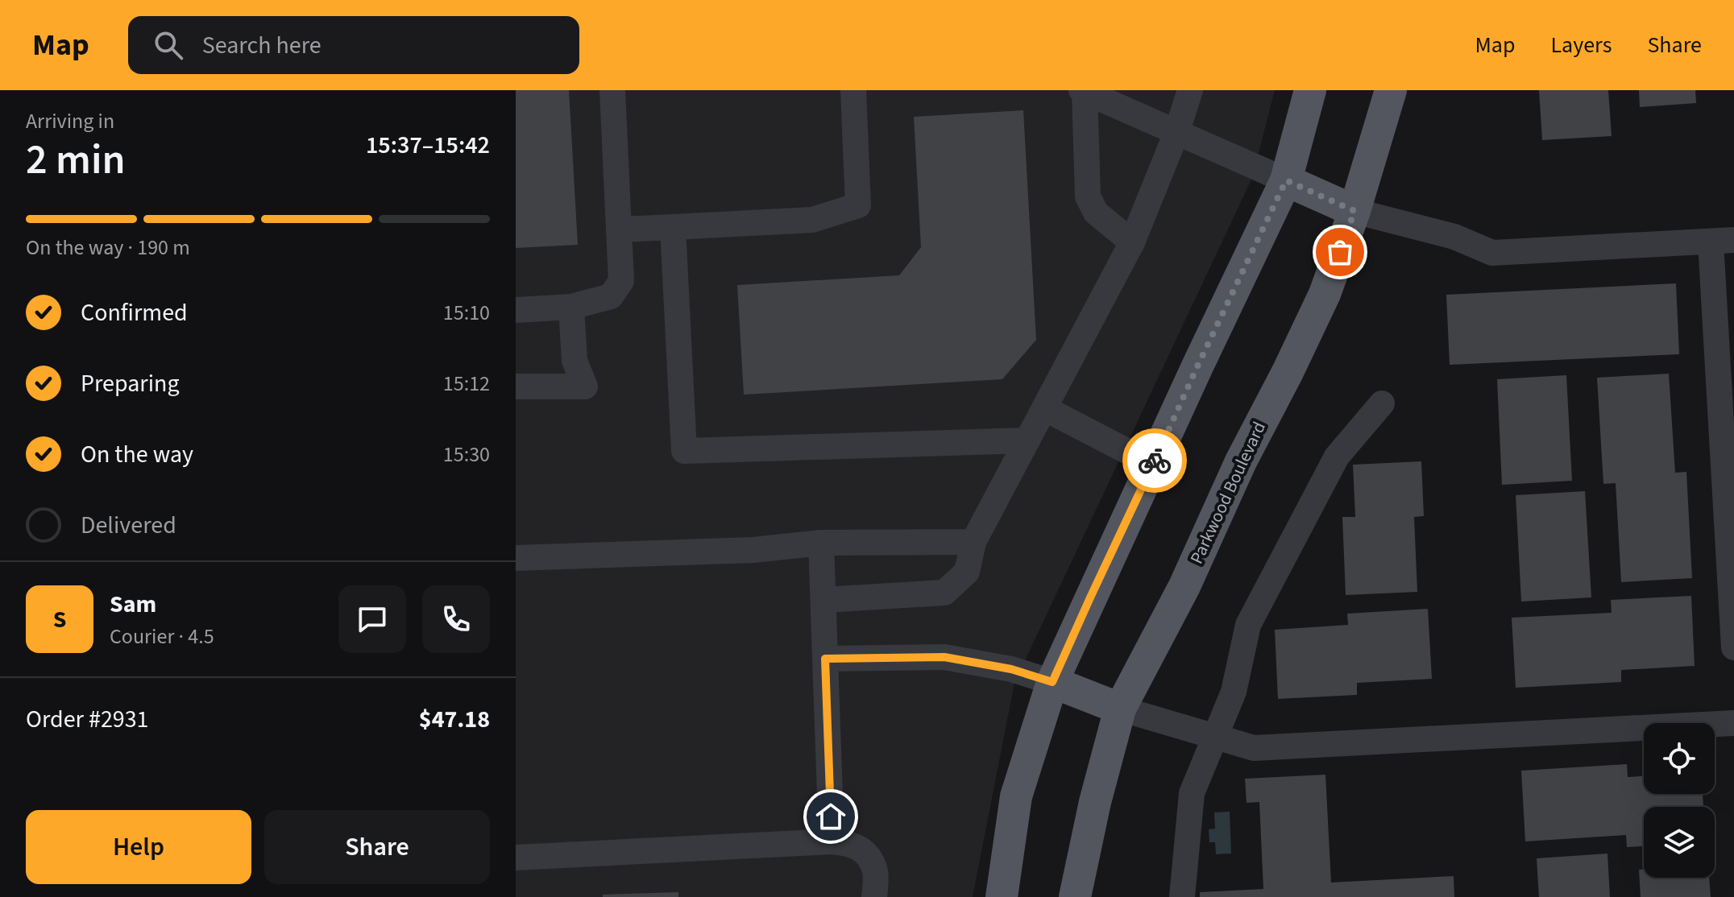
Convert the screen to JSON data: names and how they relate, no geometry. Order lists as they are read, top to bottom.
{
  "streets": {
    "main road": ["Parkwood Boulevard"]
  },
  "page": {
    "header": "Map",
    "search": "Search here",
    "nav": ["Map", "Layers", "Share"],
    "heading": ["2 min", "Arriving in", "15:37–15:42"],
    "panel": [
      "Sam",
      "Courier · 4.5",
      "Order #2931",
      "$47.18"
    ],
    "bar": "On the way · 190 m",
    "list": [
      ["Confirmed", "15:10"],
      ["Preparing", "15:12"],
      ["On the way", "15:30"],
      "Delivered"
    ],
    "round": "S",
    "buttons": ["Help", "Share"]
  }
}
